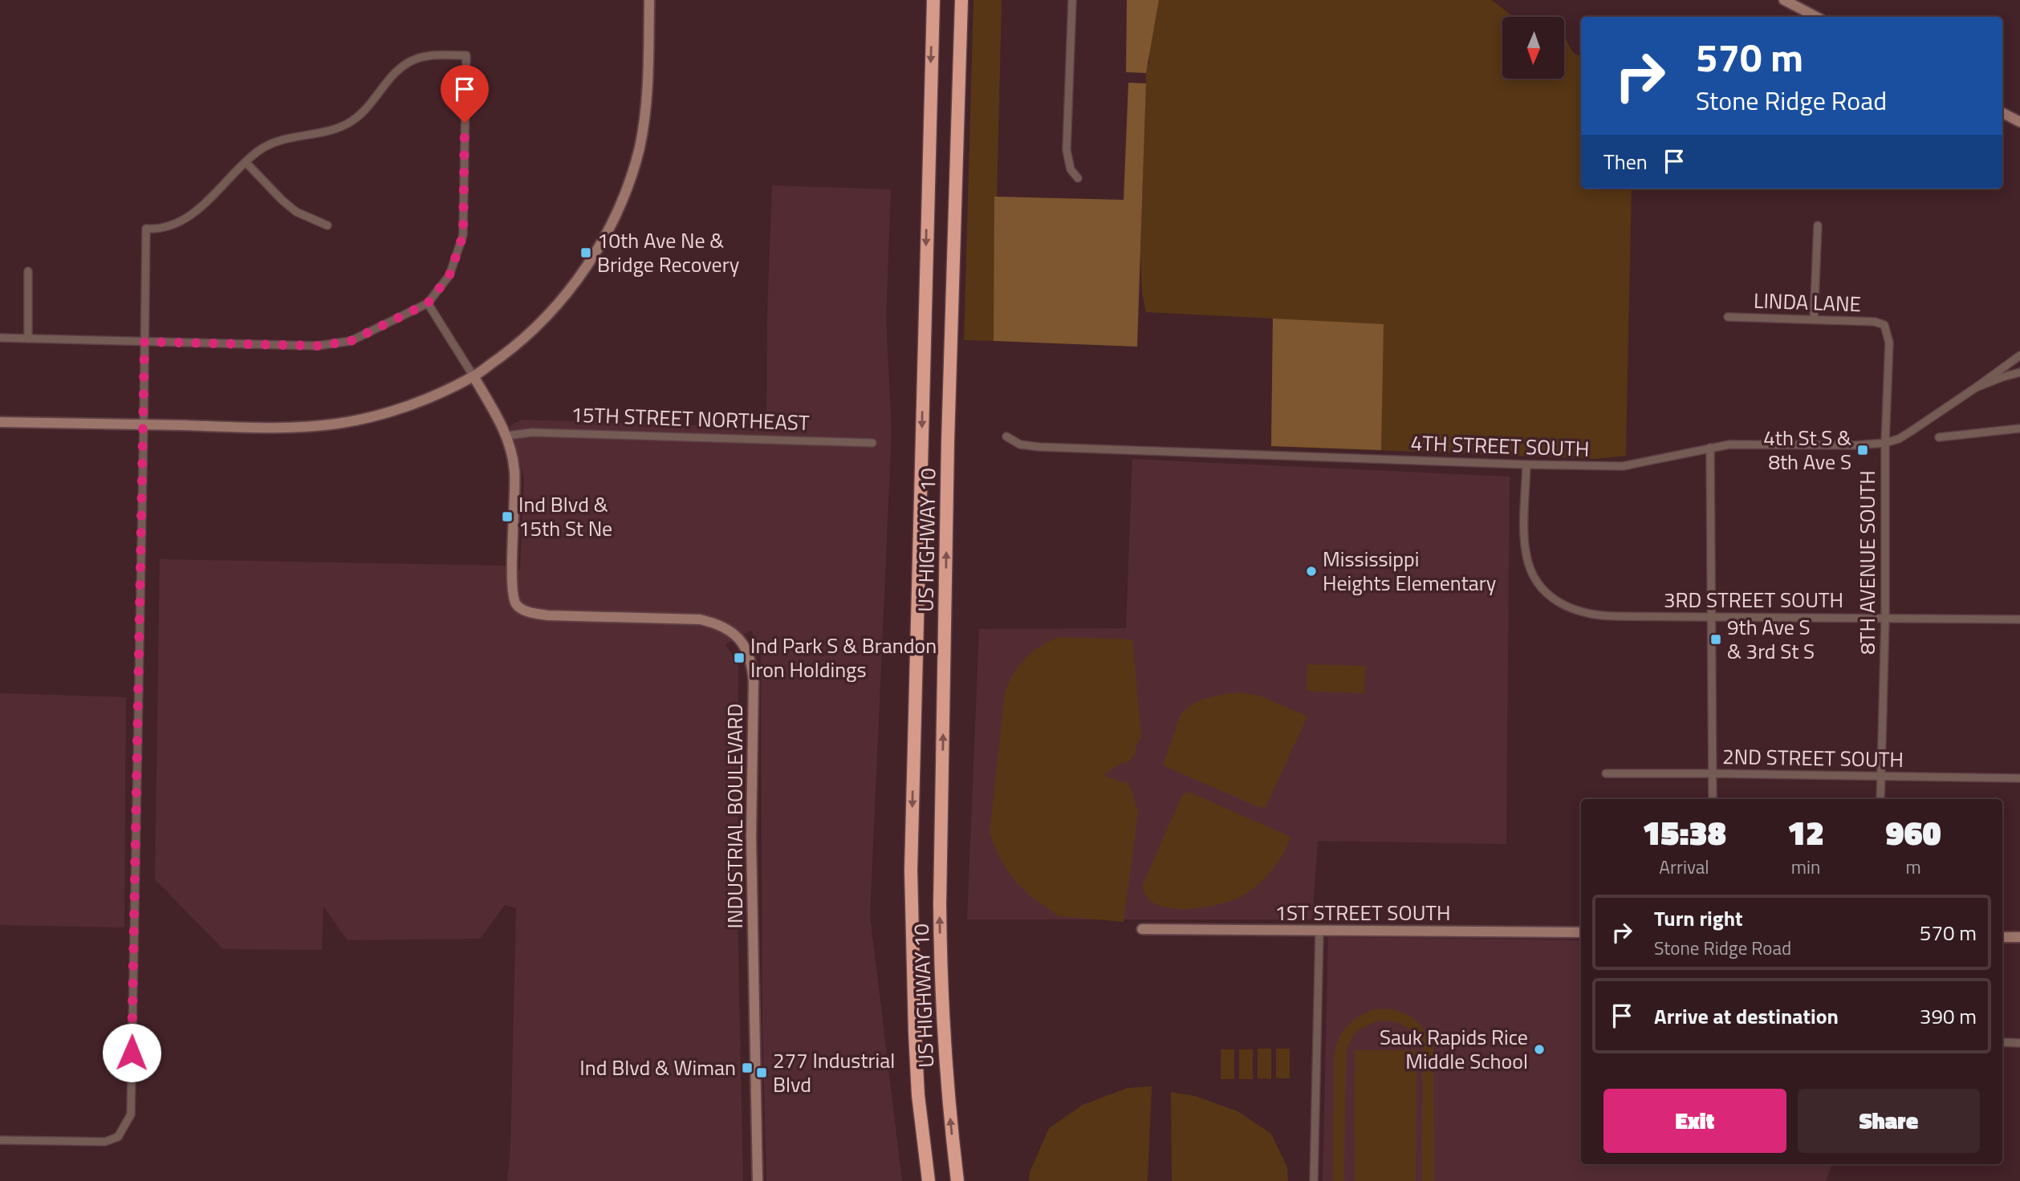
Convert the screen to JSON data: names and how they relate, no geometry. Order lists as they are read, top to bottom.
{
  "streets": {
    "highway": ["US HIGHWAY 10"],
    "street": [
      "LINDA LANE",
      "15TH STREET NORTHEAST",
      "4TH STREET SOUTH",
      "8TH AVENUE SOUTH",
      "3RD STREET SOUTH",
      "2ND STREET SOUTH",
      "INDUSTRIAL BOULEVARD",
      "1ST STREET SOUTH"
    ]
  },
  "crossings": [
    ["LINDA LANE", "8TH AVENUE SOUTH"],
    ["15TH STREET NORTHEAST", "INDUSTRIAL BOULEVARD"],
    ["4TH STREET SOUTH", "8TH AVENUE SOUTH"],
    ["4TH STREET SOUTH", "3RD STREET SOUTH"],
    ["8TH AVENUE SOUTH", "3RD STREET SOUTH"],
    ["8TH AVENUE SOUTH", "2ND STREET SOUTH"]
  ],
  "places": {
    "transit": [
      "10th Ave Ne & Bridge Recovery",
      "4th St S & 8th Ave S",
      "Ind Blvd & 15th St Ne",
      "9th Ave S & 3rd St S",
      "Ind Park S & Brandon Iron Holdings",
      "Ind Blvd & Wiman",
      "277 Industrial Blvd"
    ],
    "other": ["Mississippi Heights Elementary", "Sauk Rapids Rice Middle School"]
  },
  "north": "bottom",
  "page": {
    "turn": ["570 m", "Stone Ridge Road"],
    "then": "Then",
    "eta": [
      "15:38",
      "Arrival",
      "12",
      "min",
      "960",
      "m"
    ],
    "list": [
      {
        "name": "Turn right",
        "note": "Stone Ridge Road",
        "value": "570 m"
      },
      {
        "name": "Arrive at destination",
        "value": "390 m"
      }
    ],
    "buttons": ["Exit", "Share"]
  }
}
